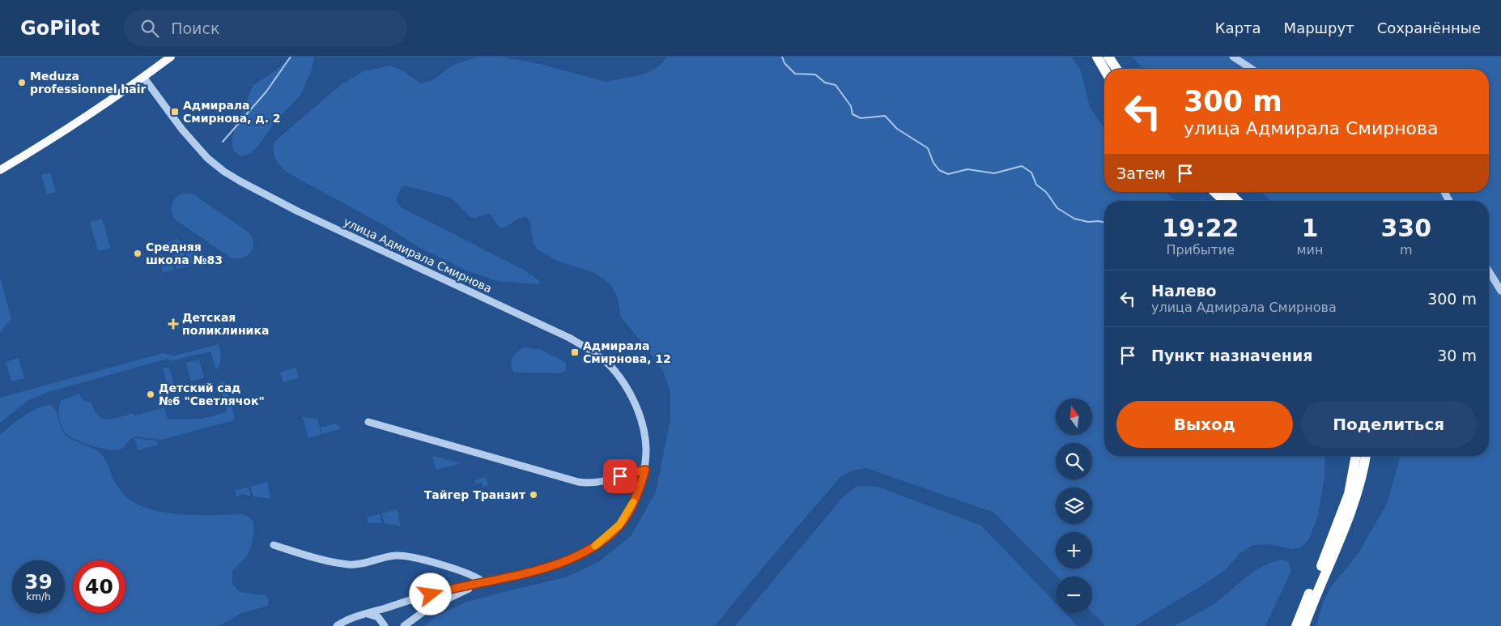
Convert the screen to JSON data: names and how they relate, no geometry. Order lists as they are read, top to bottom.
{
  "streets": {
    "street": ["улица Адмирала Смирнова"]
  },
  "places": {
    "other": [
      "Meduza professionnel hair",
      "Средняя школа №83",
      "Детский сад №6 \"Светлячок\"",
      "Тайгер Транзит"
    ],
    "transit": ["Адмирала Смирнова, д. 2", "Адмирала Смирнова, 12"],
    "health": ["Детская поликлиника"]
  },
  "north": "top",
  "page": {
    "header": "GoPilot",
    "search": "Поиск",
    "nav": ["Карта", "Маршрут", "Сохранённые"],
    "turn": ["300 m", "улица Адмирала Смирнова"],
    "then": "Затем",
    "eta": [
      "19:22",
      "Прибытие",
      "1",
      "мин",
      "330",
      "m"
    ],
    "list": [
      {
        "name": "Налево",
        "note": "улица Адмирала Смирнова",
        "value": "300 m"
      },
      {
        "name": "Пункт назначения",
        "value": "30 m"
      }
    ],
    "buttons": ["Выход", "Поделиться"],
    "map_buttons": ["+", "−"],
    "speed": "39 km/h",
    "limit": "40"
  }
}
